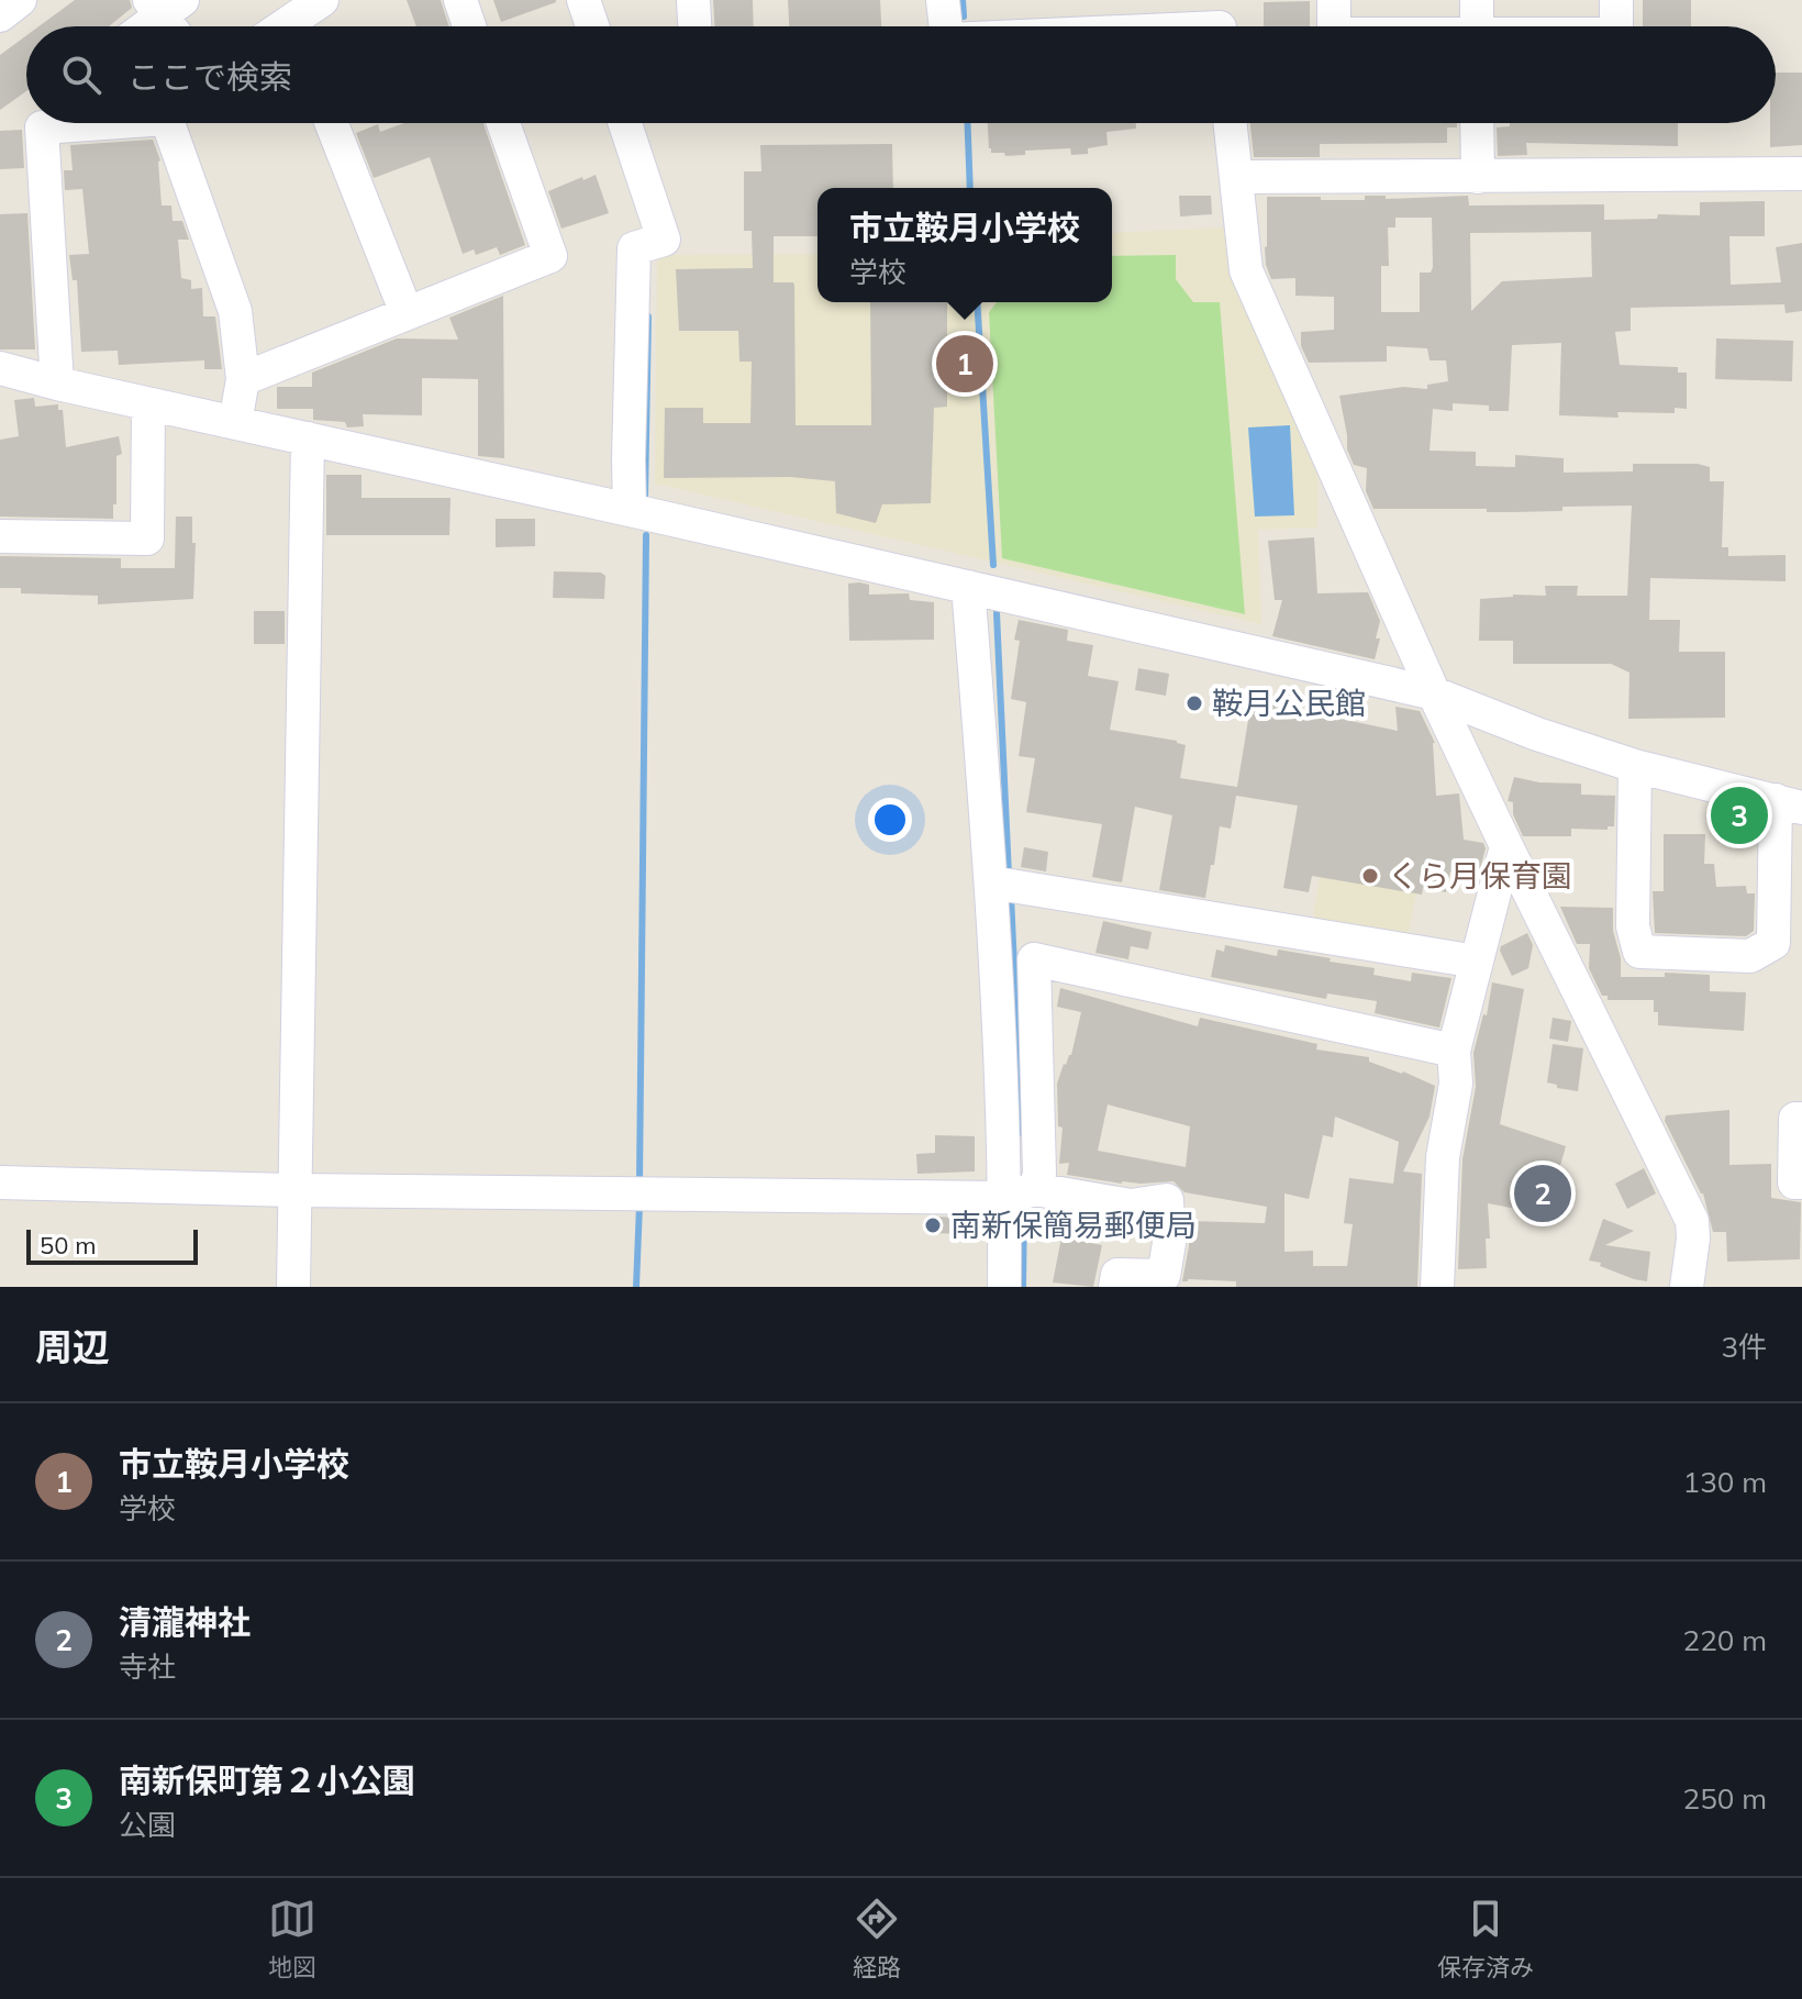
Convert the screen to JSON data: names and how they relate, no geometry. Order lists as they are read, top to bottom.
{
  "places": ["鞍月公民館", "くら月保育園", "南新保簡易郵便局"],
  "scale_bar": "50 m",
  "page": {
    "search": "ここで検索",
    "popup": ["市立鞍月小学校", "学校"],
    "pins": ["1", "3", "2"],
    "scale": "50 m",
    "heading": ["周辺", "3件"],
    "list": [
      {
        "mark": "1",
        "name": "市立鞍月小学校",
        "note": "学校",
        "value": "130 m"
      },
      {
        "mark": "2",
        "name": "清瀧神社",
        "note": "寺社",
        "value": "220 m"
      },
      {
        "mark": "3",
        "name": "南新保町第２小公園",
        "note": "公園",
        "value": "250 m"
      }
    ],
    "nav": ["地図", "経路", "保存済み"]
  }
}
